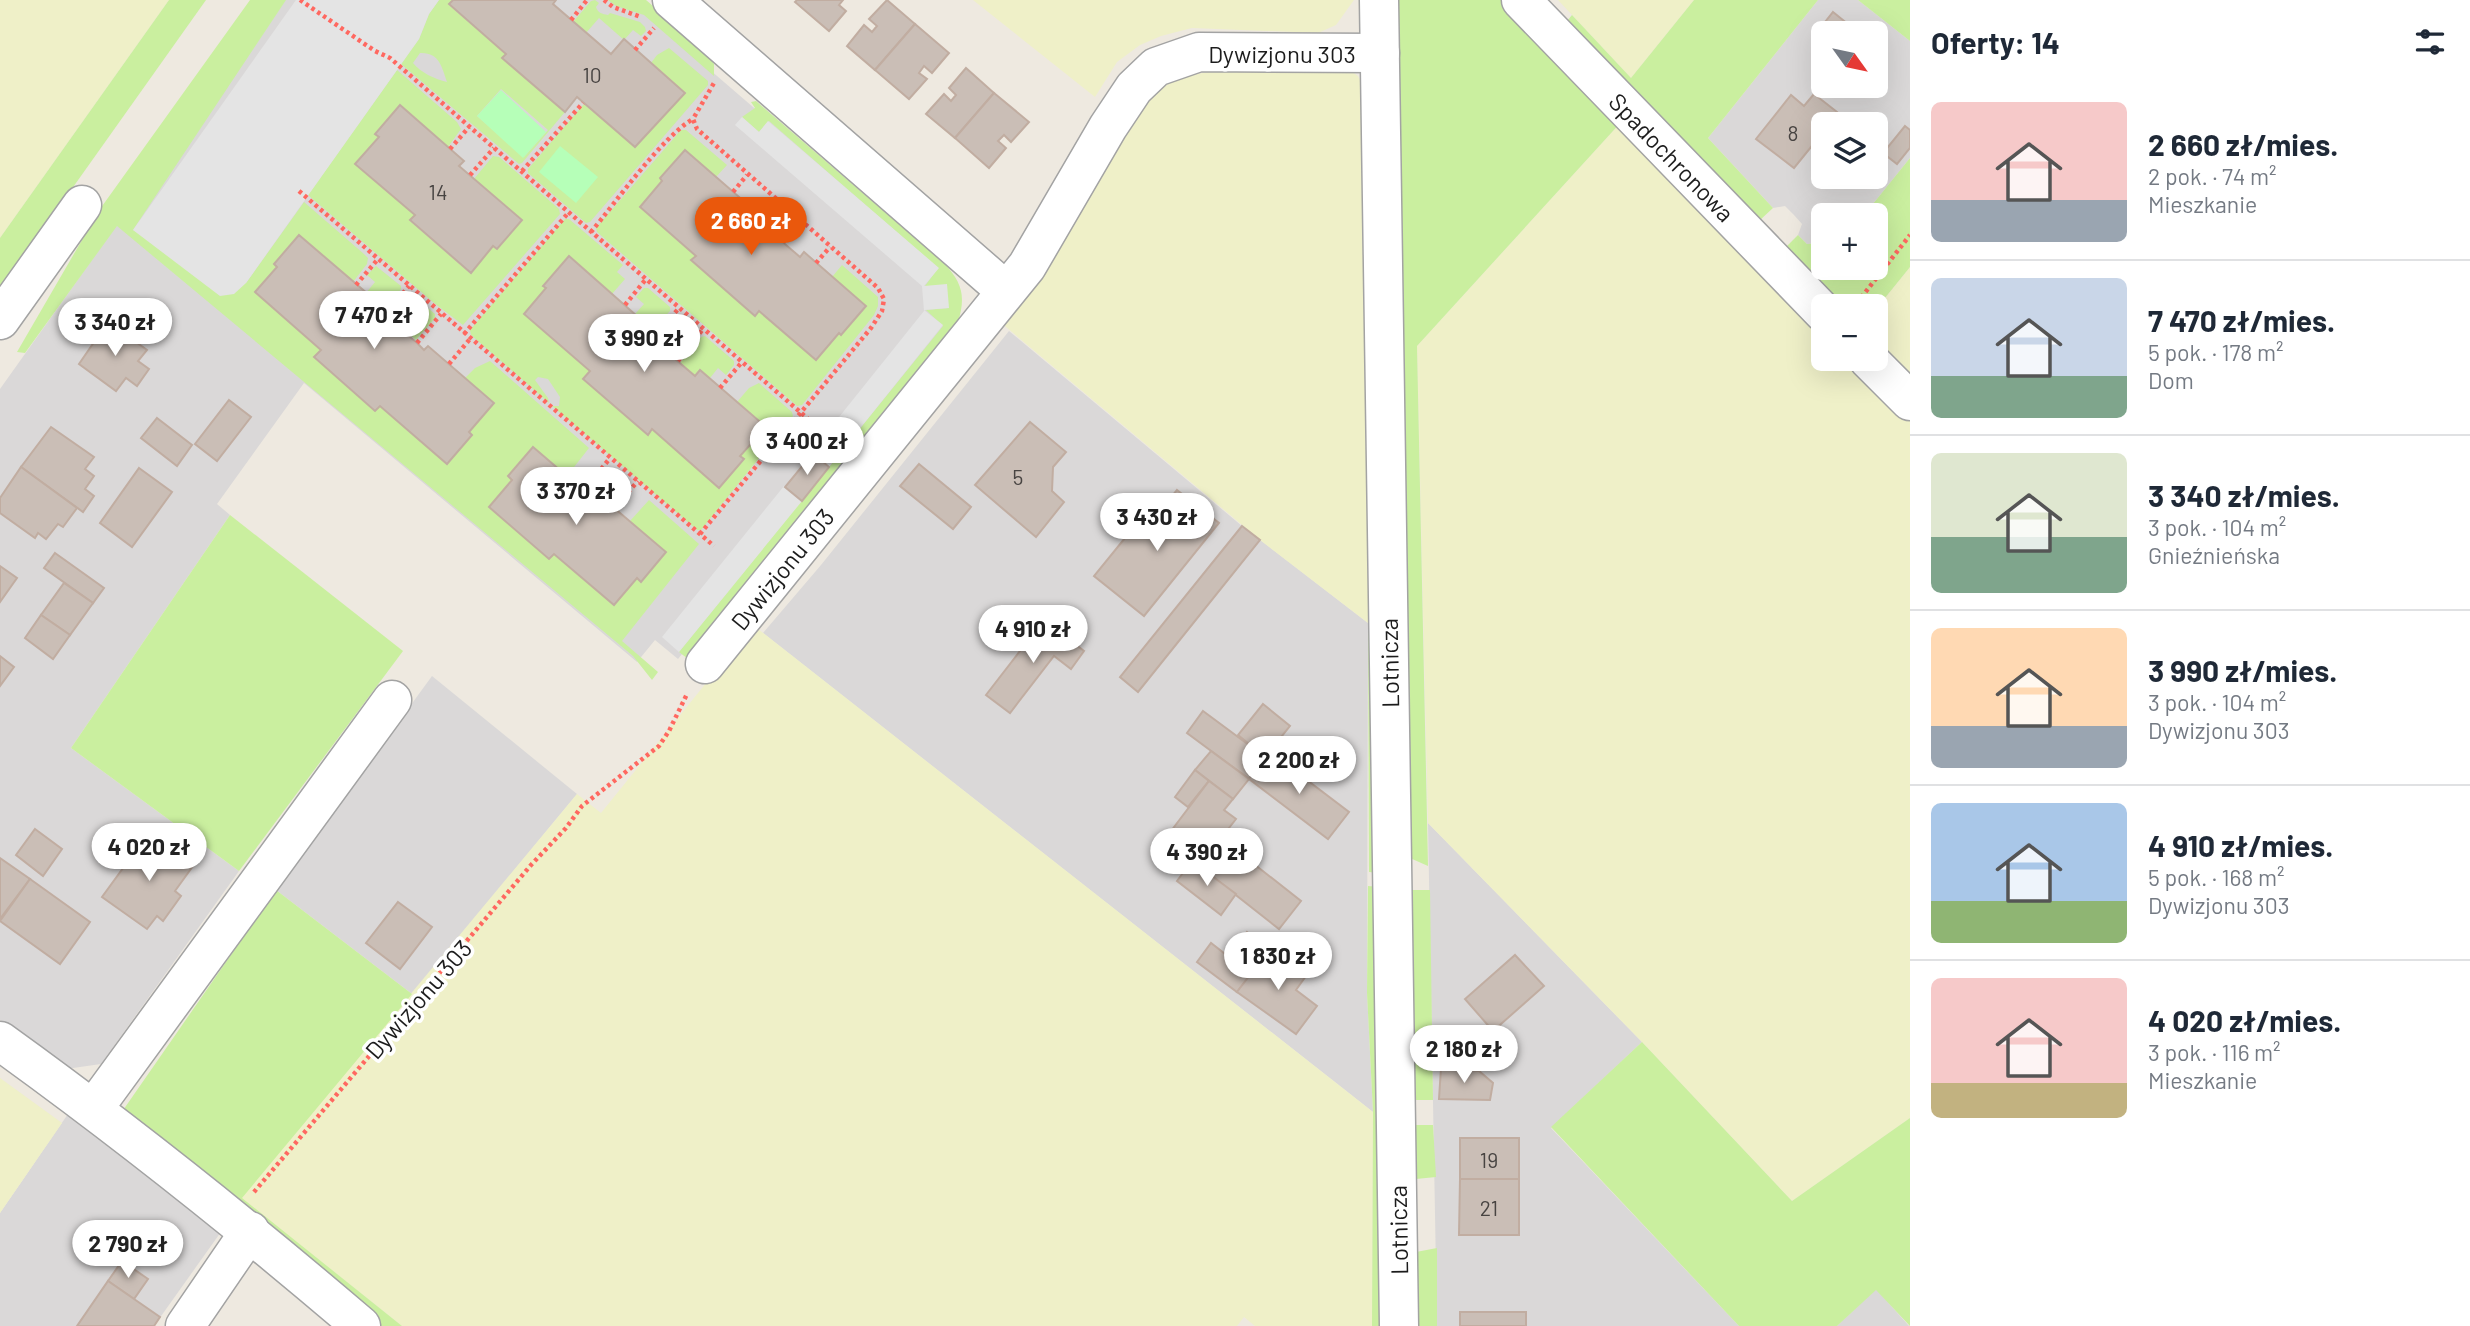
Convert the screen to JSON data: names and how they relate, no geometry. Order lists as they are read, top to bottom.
{
  "streets": {
    "street": ["Dywizjonu 303", "Spadochronowa", "Lotnicza"]
  },
  "crossings": [
    ["Dywizjonu 303", "Lotnicza"]
  ],
  "house_numbers": [
    "10",
    "8",
    "14",
    "5",
    "19",
    "21"
  ],
  "north": "bottom right",
  "page": {
    "heading": "Oferty: 14",
    "map_buttons": ["+", "−"],
    "list": [
      {
        "name": "2 660 zł/mies.",
        "note": "2 pok. · 74 m² · Mieszkanie"
      },
      {
        "name": "7 470 zł/mies.",
        "note": "5 pok. · 178 m² · Dom"
      },
      {
        "name": "3 340 zł/mies.",
        "note": "3 pok. · 104 m² · Gnieźnieńska"
      },
      {
        "name": "3 990 zł/mies.",
        "note": "3 pok. · 104 m² · Dywizjonu 303"
      },
      {
        "name": "4 910 zł/mies.",
        "note": "5 pok. · 168 m² · Dywizjonu 303"
      },
      {
        "name": "4 020 zł/mies.",
        "note": "3 pok. · 116 m² · Mieszkanie"
      }
    ],
    "price": [
      "2 660 zł",
      "7 470 zł",
      "3 340 zł",
      "3 990 zł",
      "3 400 zł",
      "3 370 zł",
      "3 430 zł",
      "4 910 zł",
      "2 200 zł",
      "4 020 zł",
      "4 390 zł",
      "1 830 zł",
      "2 180 zł",
      "2 790 zł"
    ]
  }
}
